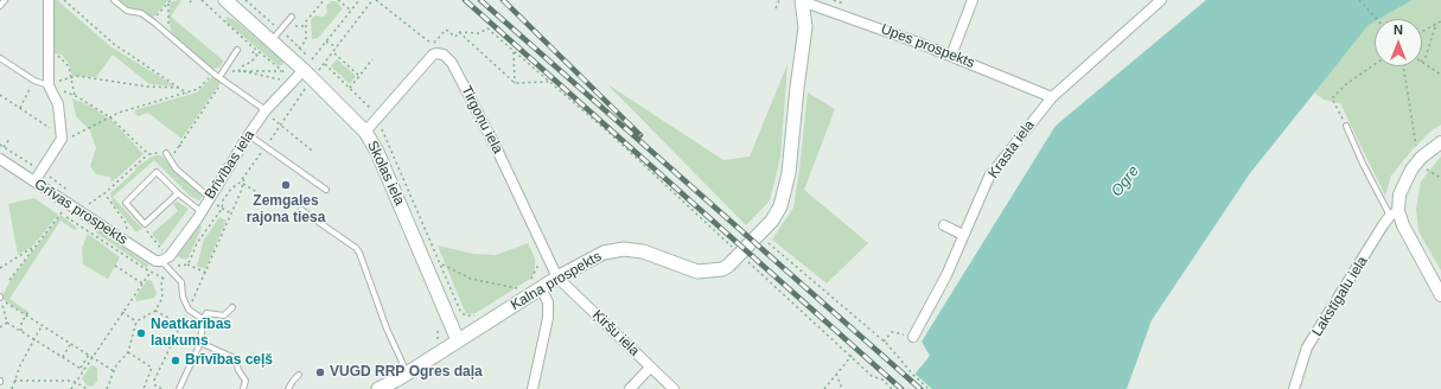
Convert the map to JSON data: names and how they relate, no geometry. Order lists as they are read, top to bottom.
{
  "streets": {
    "main road": ["Skolas iela", "Kalna prospekts"],
    "street": [
      "Upes prospekts",
      "Tirgoņu iela",
      "Krasta iela",
      "Brīvības iela",
      "Grīvas prospekts",
      "Lakstīgalu iela",
      "Ķiršu iela"
    ]
  },
  "crossings": [
    ["Upes prospekts", "Krasta iela"],
    ["Upes prospekts", "Kalna prospekts"],
    ["Tirgoņu iela", "Kalna prospekts"],
    ["Tirgoņu iela", "Ķiršu iela"],
    ["Brīvības iela", "Skolas iela"],
    ["Brīvības iela", "Grīvas prospekts"],
    ["Skolas iela", "Kalna prospekts"],
    ["Kalna prospekts", "Ķiršu iela"]
  ],
  "water": ["Ogre"],
  "places": [
    "Zemgales rajona tiesa",
    "Neatkarības laukums",
    "Brīvības ceļš",
    "VUGD RRP Ogres daļa"
  ],
  "north": "top"
}
